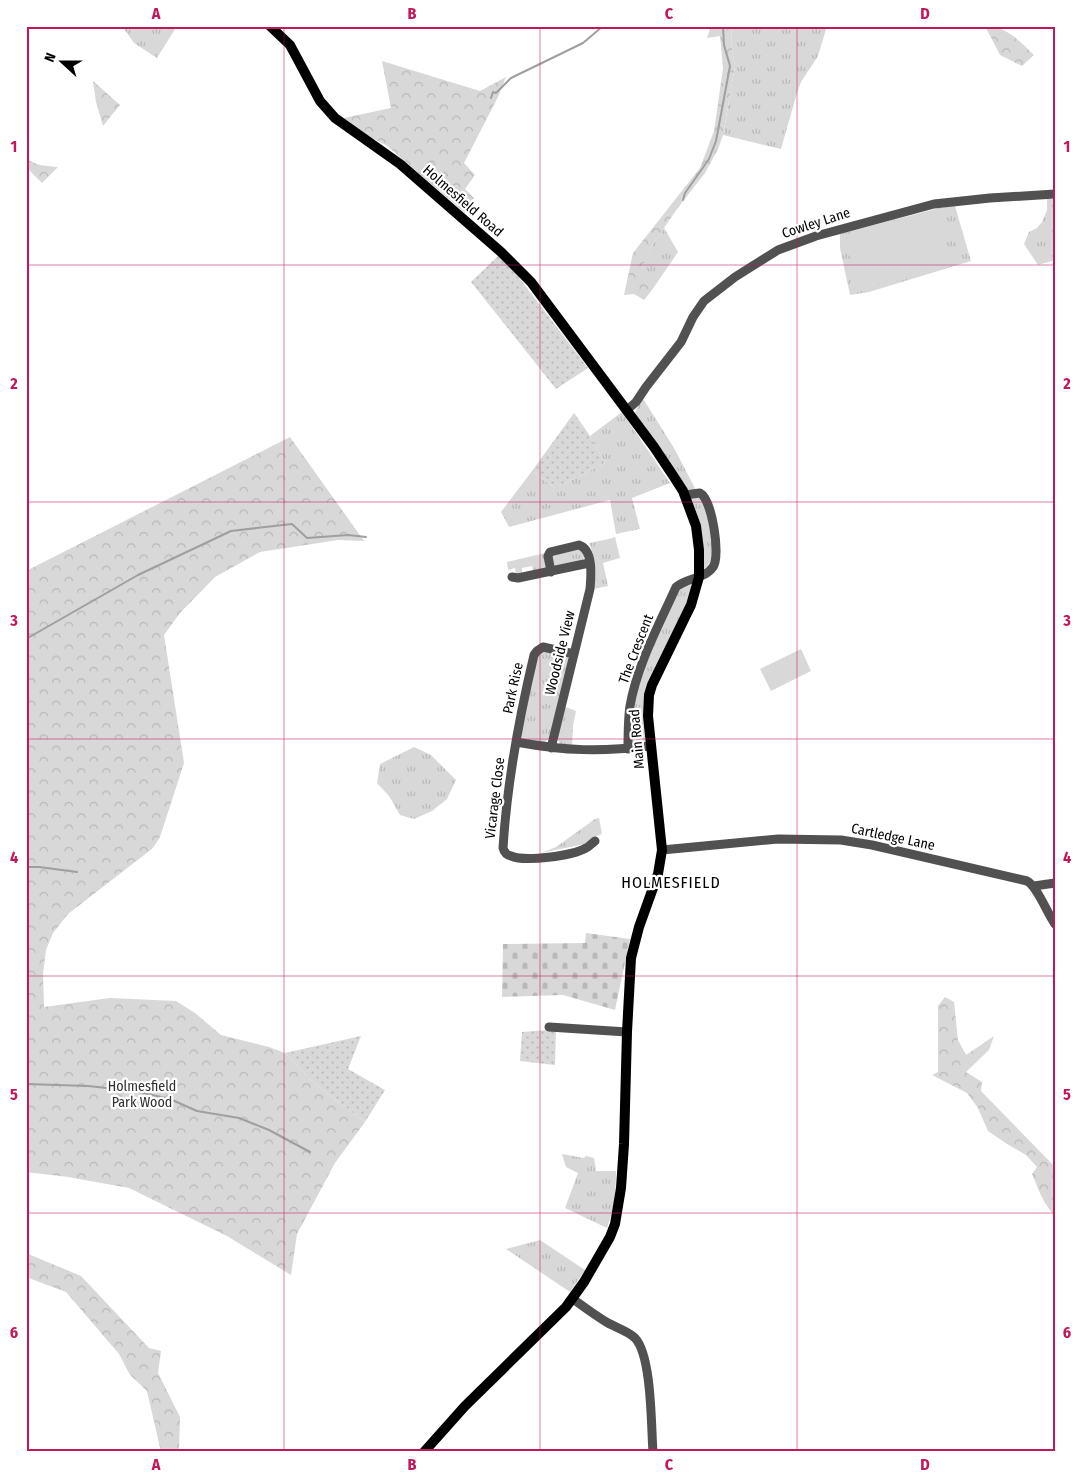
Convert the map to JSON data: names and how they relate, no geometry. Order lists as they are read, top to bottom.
{
  "streets": {
    "main road": ["Holmesfield Road", "Main Road"],
    "street": [
      "Cowley Lane",
      "The Crescent",
      "Woodside View",
      "Park Rise",
      "Vicarage Close",
      "Cartledge Lane"
    ]
  },
  "crossings": [
    ["Holmesfield Road", "Cowley Lane"],
    ["Holmesfield Road", "Main Road"],
    ["Cowley Lane", "Main Road"],
    ["The Crescent", "Main Road"],
    ["Woodside View", "Park Rise"],
    ["Park Rise", "Vicarage Close"],
    ["Main Road", "Cartledge Lane"]
  ],
  "districts": ["HOLMESFIELD"],
  "parks": ["Holmesfield Park Wood"],
  "north": "left",
  "grid": {
    "columns": [
      "A",
      "B",
      "C",
      "D"
    ],
    "rows": [
      "1",
      "2",
      "3",
      "4",
      "5",
      "6"
    ]
  }
}
